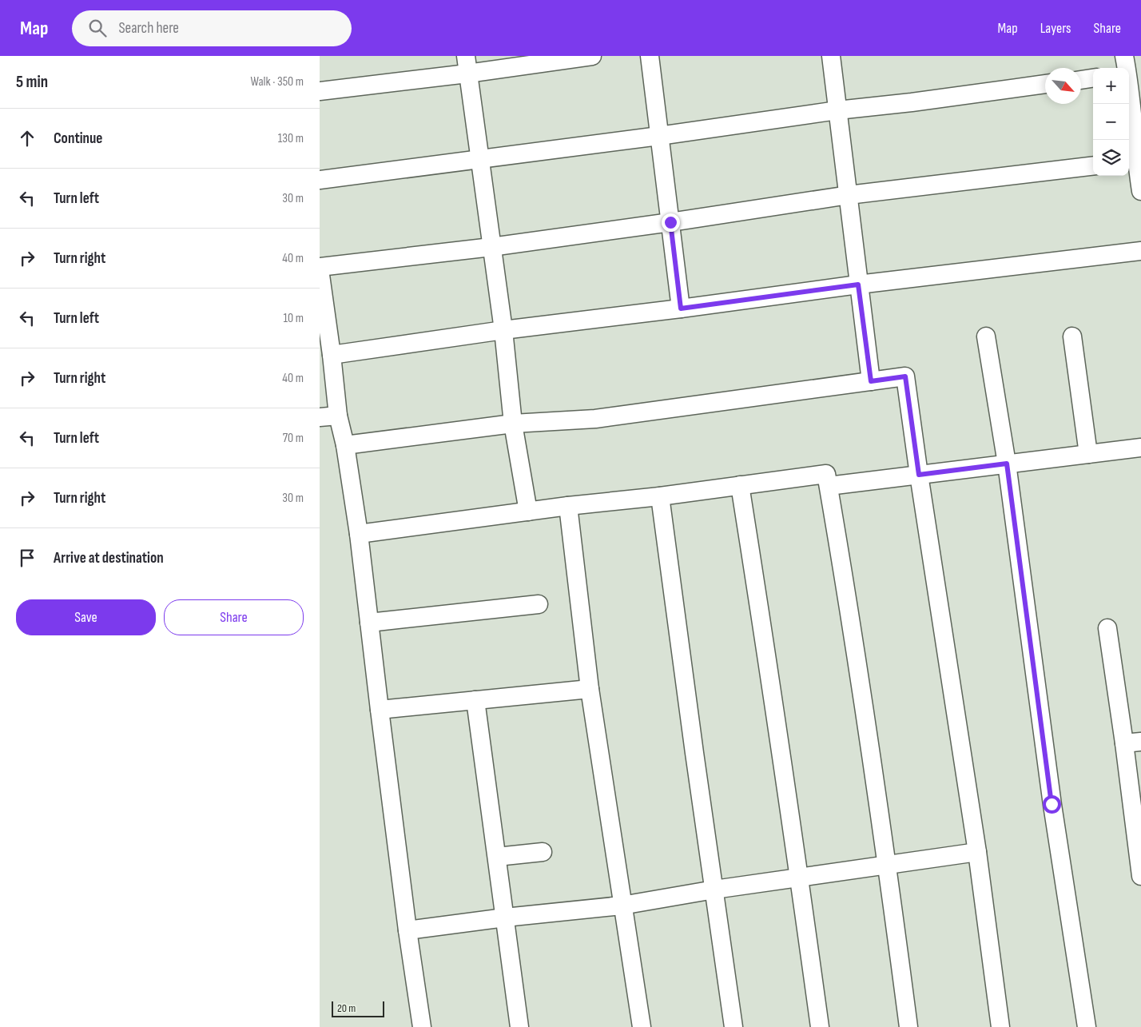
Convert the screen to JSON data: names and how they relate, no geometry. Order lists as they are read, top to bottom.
{
  "scale_bar": "20 m",
  "north": "bottom right",
  "page": {
    "header": "Map",
    "search": "Search here",
    "nav": ["Map", "Layers", "Share"],
    "heading": ["5 min", "Walk · 350 m"],
    "map_buttons": ["+", "−"],
    "list": [
      ["Continue", "130 m"],
      ["Turn left", "30 m"],
      ["Turn right", "40 m"],
      ["Turn left", "10 m"],
      ["Turn right", "40 m"],
      ["Turn left", "70 m"],
      ["Turn right", "30 m"],
      "Arrive at destination"
    ],
    "buttons": ["Save", "Share"],
    "scale": "20 m"
  }
}
